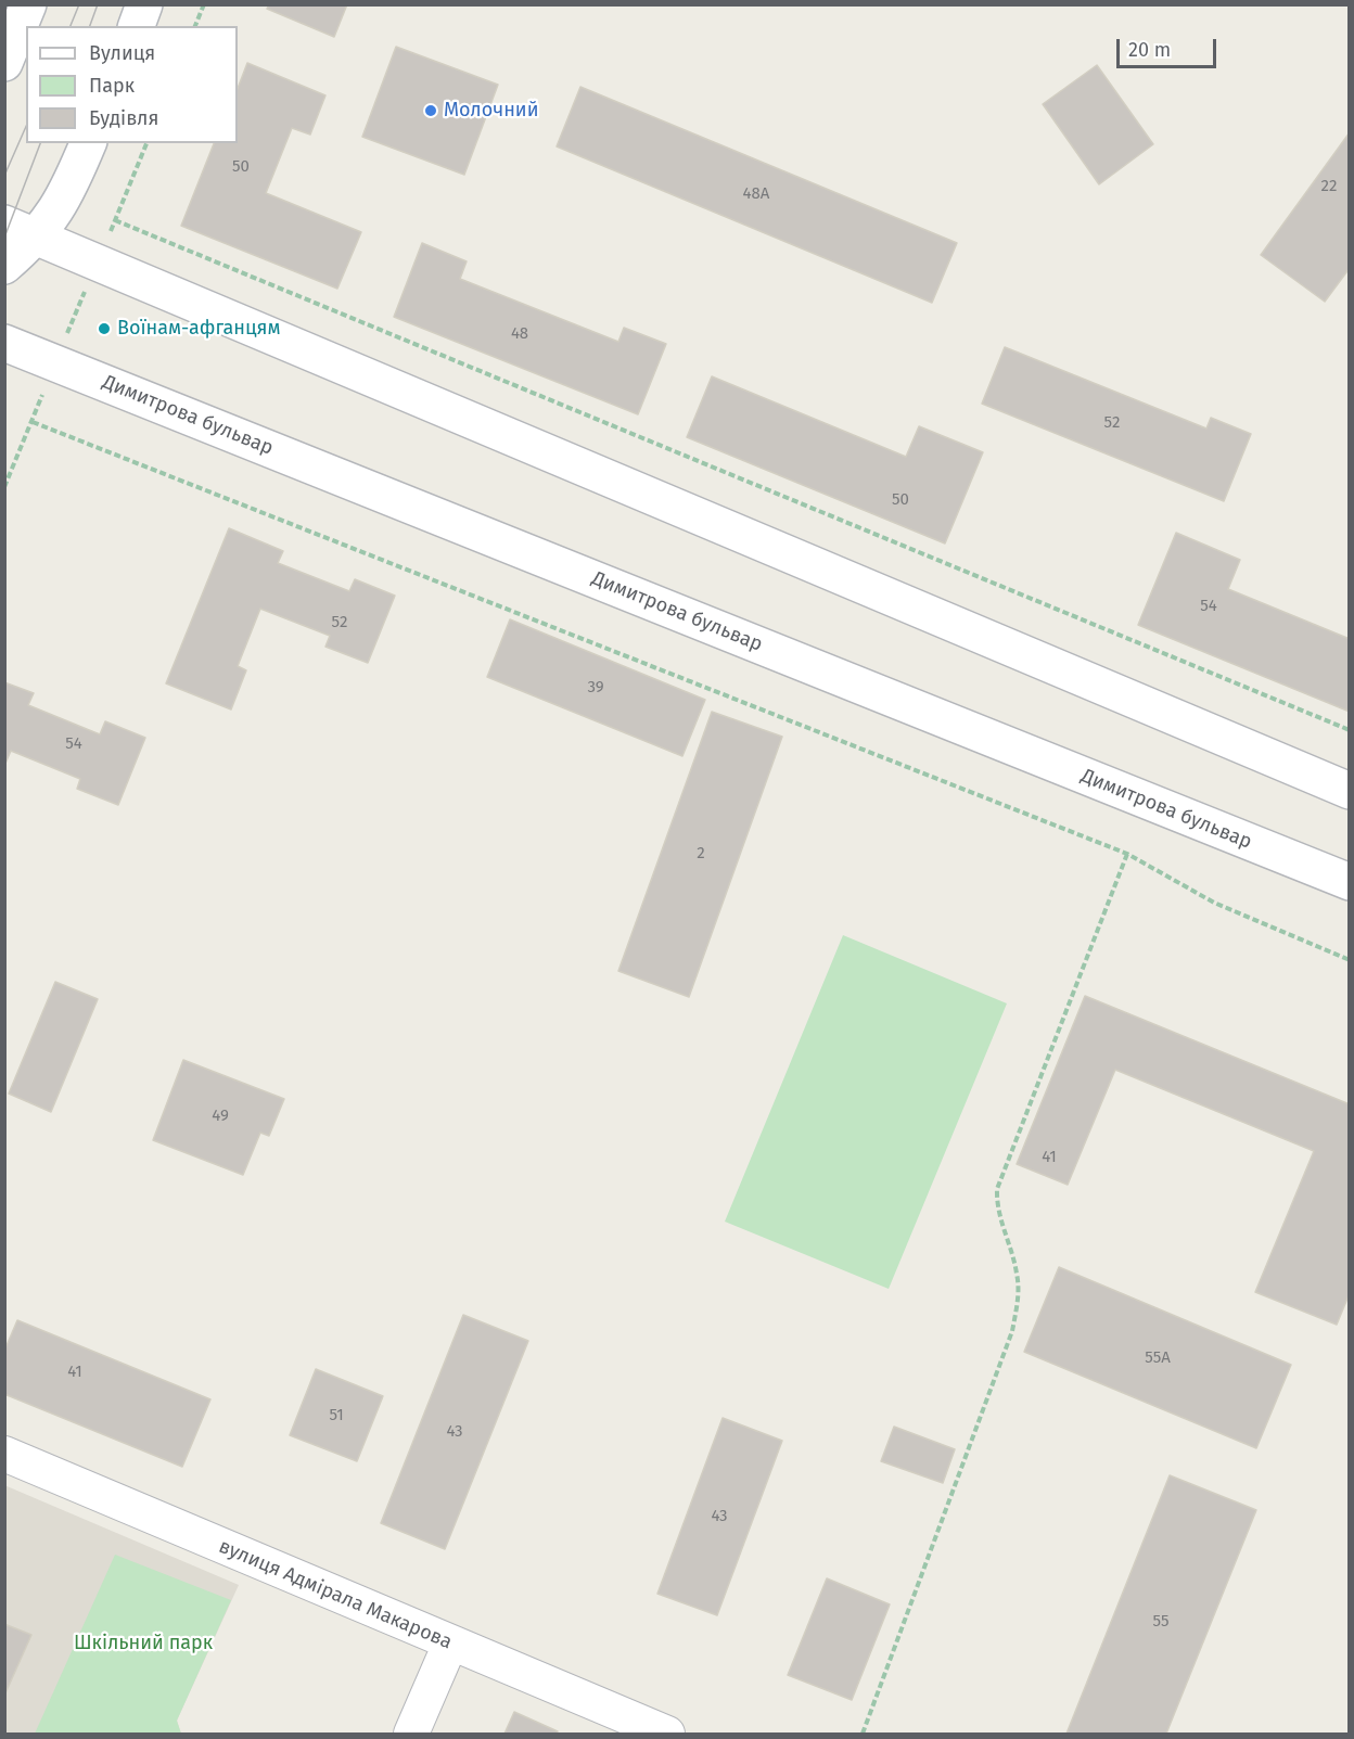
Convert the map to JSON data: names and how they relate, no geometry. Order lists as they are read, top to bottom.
{
  "streets": {
    "street": ["Димитрова бульвар", "вулиця Адмірала Макарова"]
  },
  "parks": ["Шкільний парк"],
  "places": ["Молочний", "Воїнам-афганцям"],
  "house_numbers": [
    "50",
    "22",
    "48А",
    "48",
    "52",
    "50",
    "54",
    "52",
    "39",
    "54",
    "2",
    "49",
    "41",
    "55А",
    "41",
    "51",
    "43",
    "43",
    "55"
  ],
  "legend": ["Вулиця", "Парк", "Будівля"],
  "scale_bar": "20 m"
}
